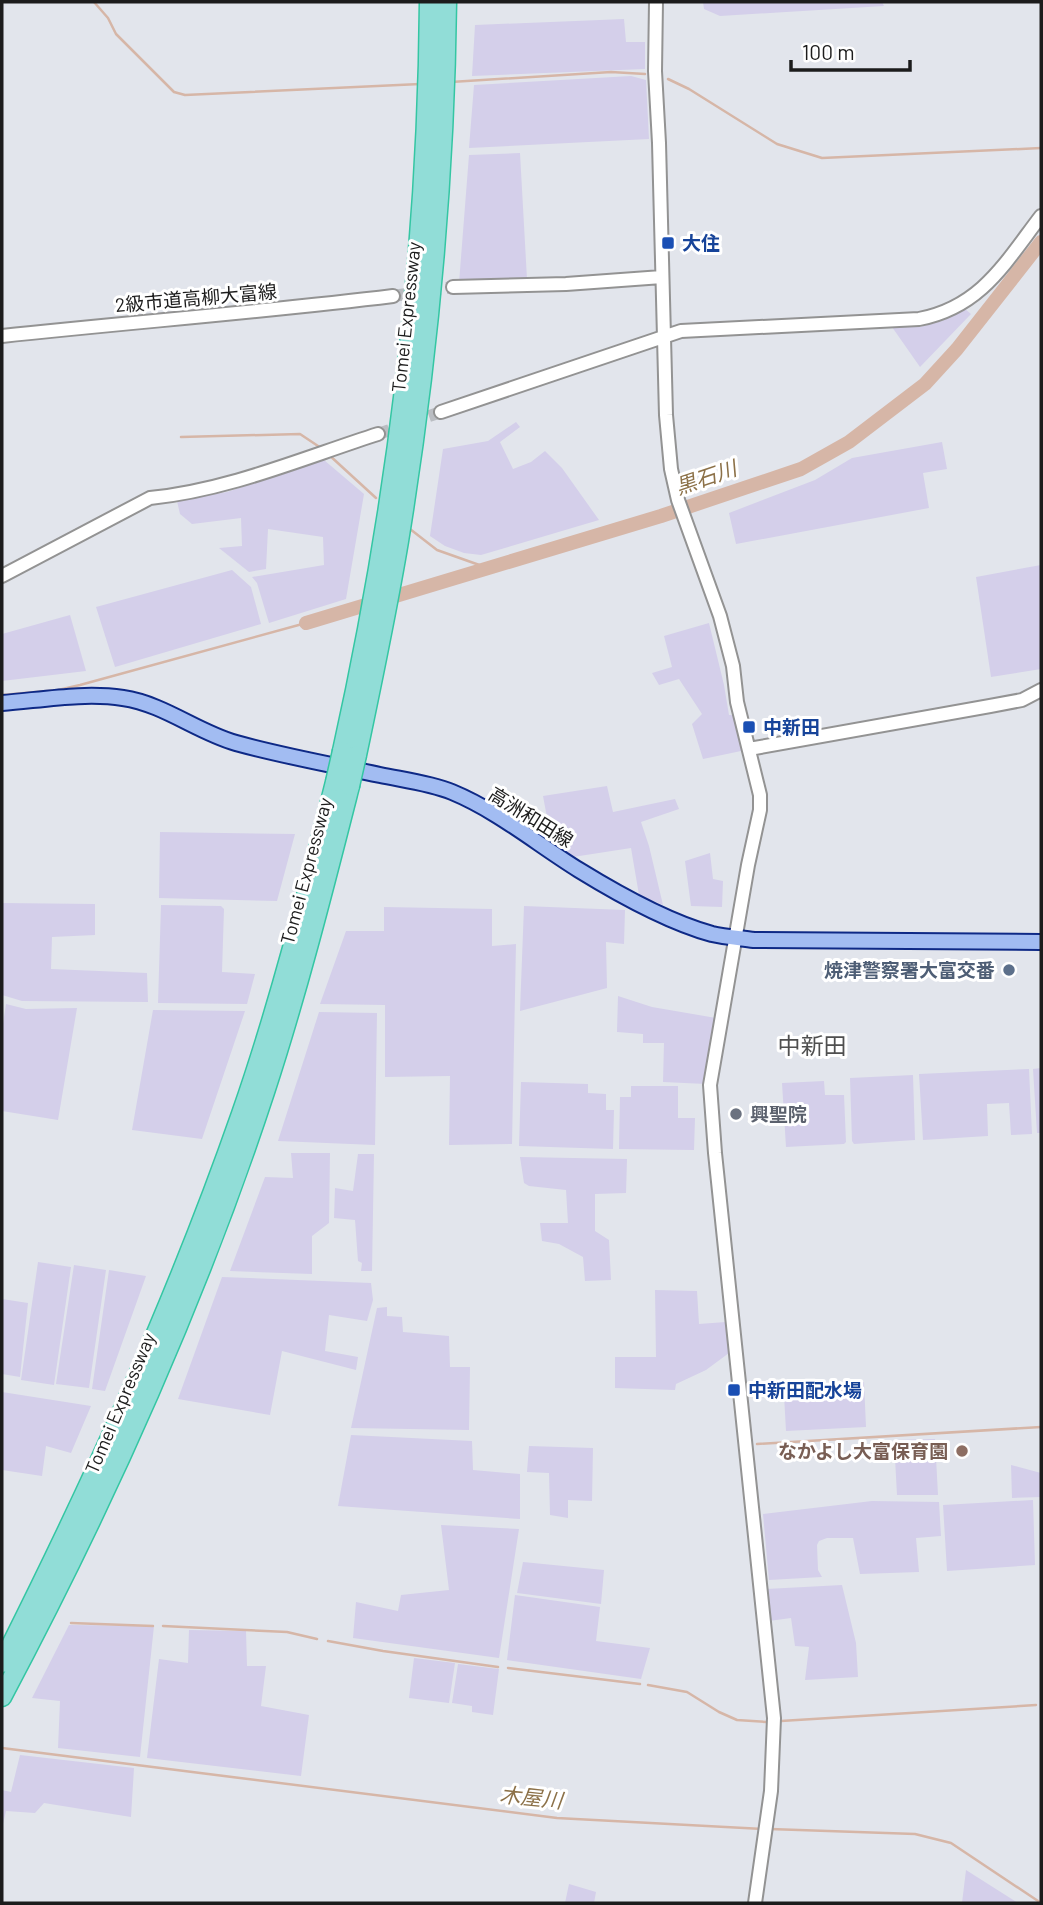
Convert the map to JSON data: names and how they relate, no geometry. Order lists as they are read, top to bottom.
{
  "streets": {
    "highway": ["Tomei Expressway"],
    "main road": ["高洲和田線"],
    "street": ["2級市道高柳大富線"]
  },
  "districts": ["中新田"],
  "water": ["黒石川", "木屋川"],
  "places": {
    "transit": ["大住", "中新田", "中新田配水場"],
    "other": ["焼津警察署大富交番", "興聖院", "なかよし大富保育園"]
  },
  "scale_bar": "100 m"
}
